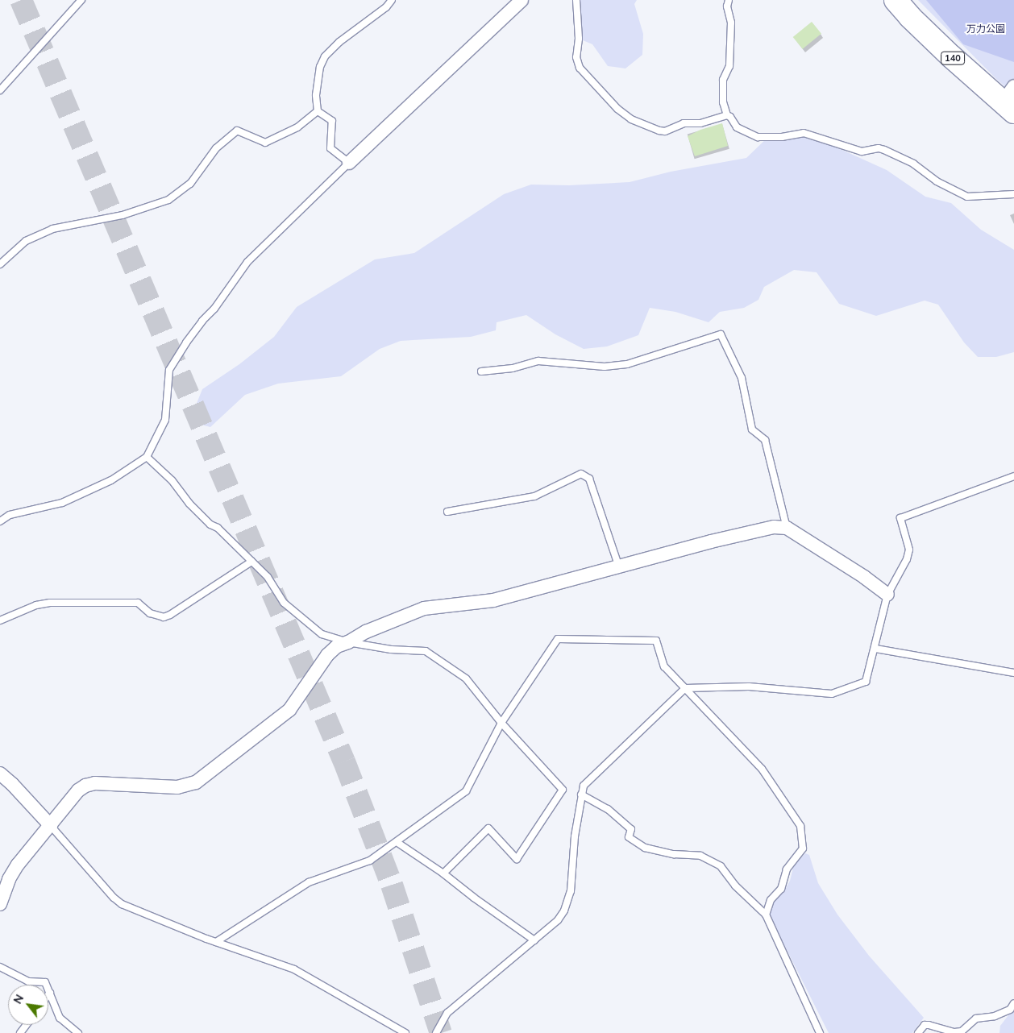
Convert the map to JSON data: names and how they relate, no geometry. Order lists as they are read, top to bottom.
{
  "streets": {
    "highway": ["140"]
  },
  "parks": ["万力公園"],
  "north": "top left"
}
